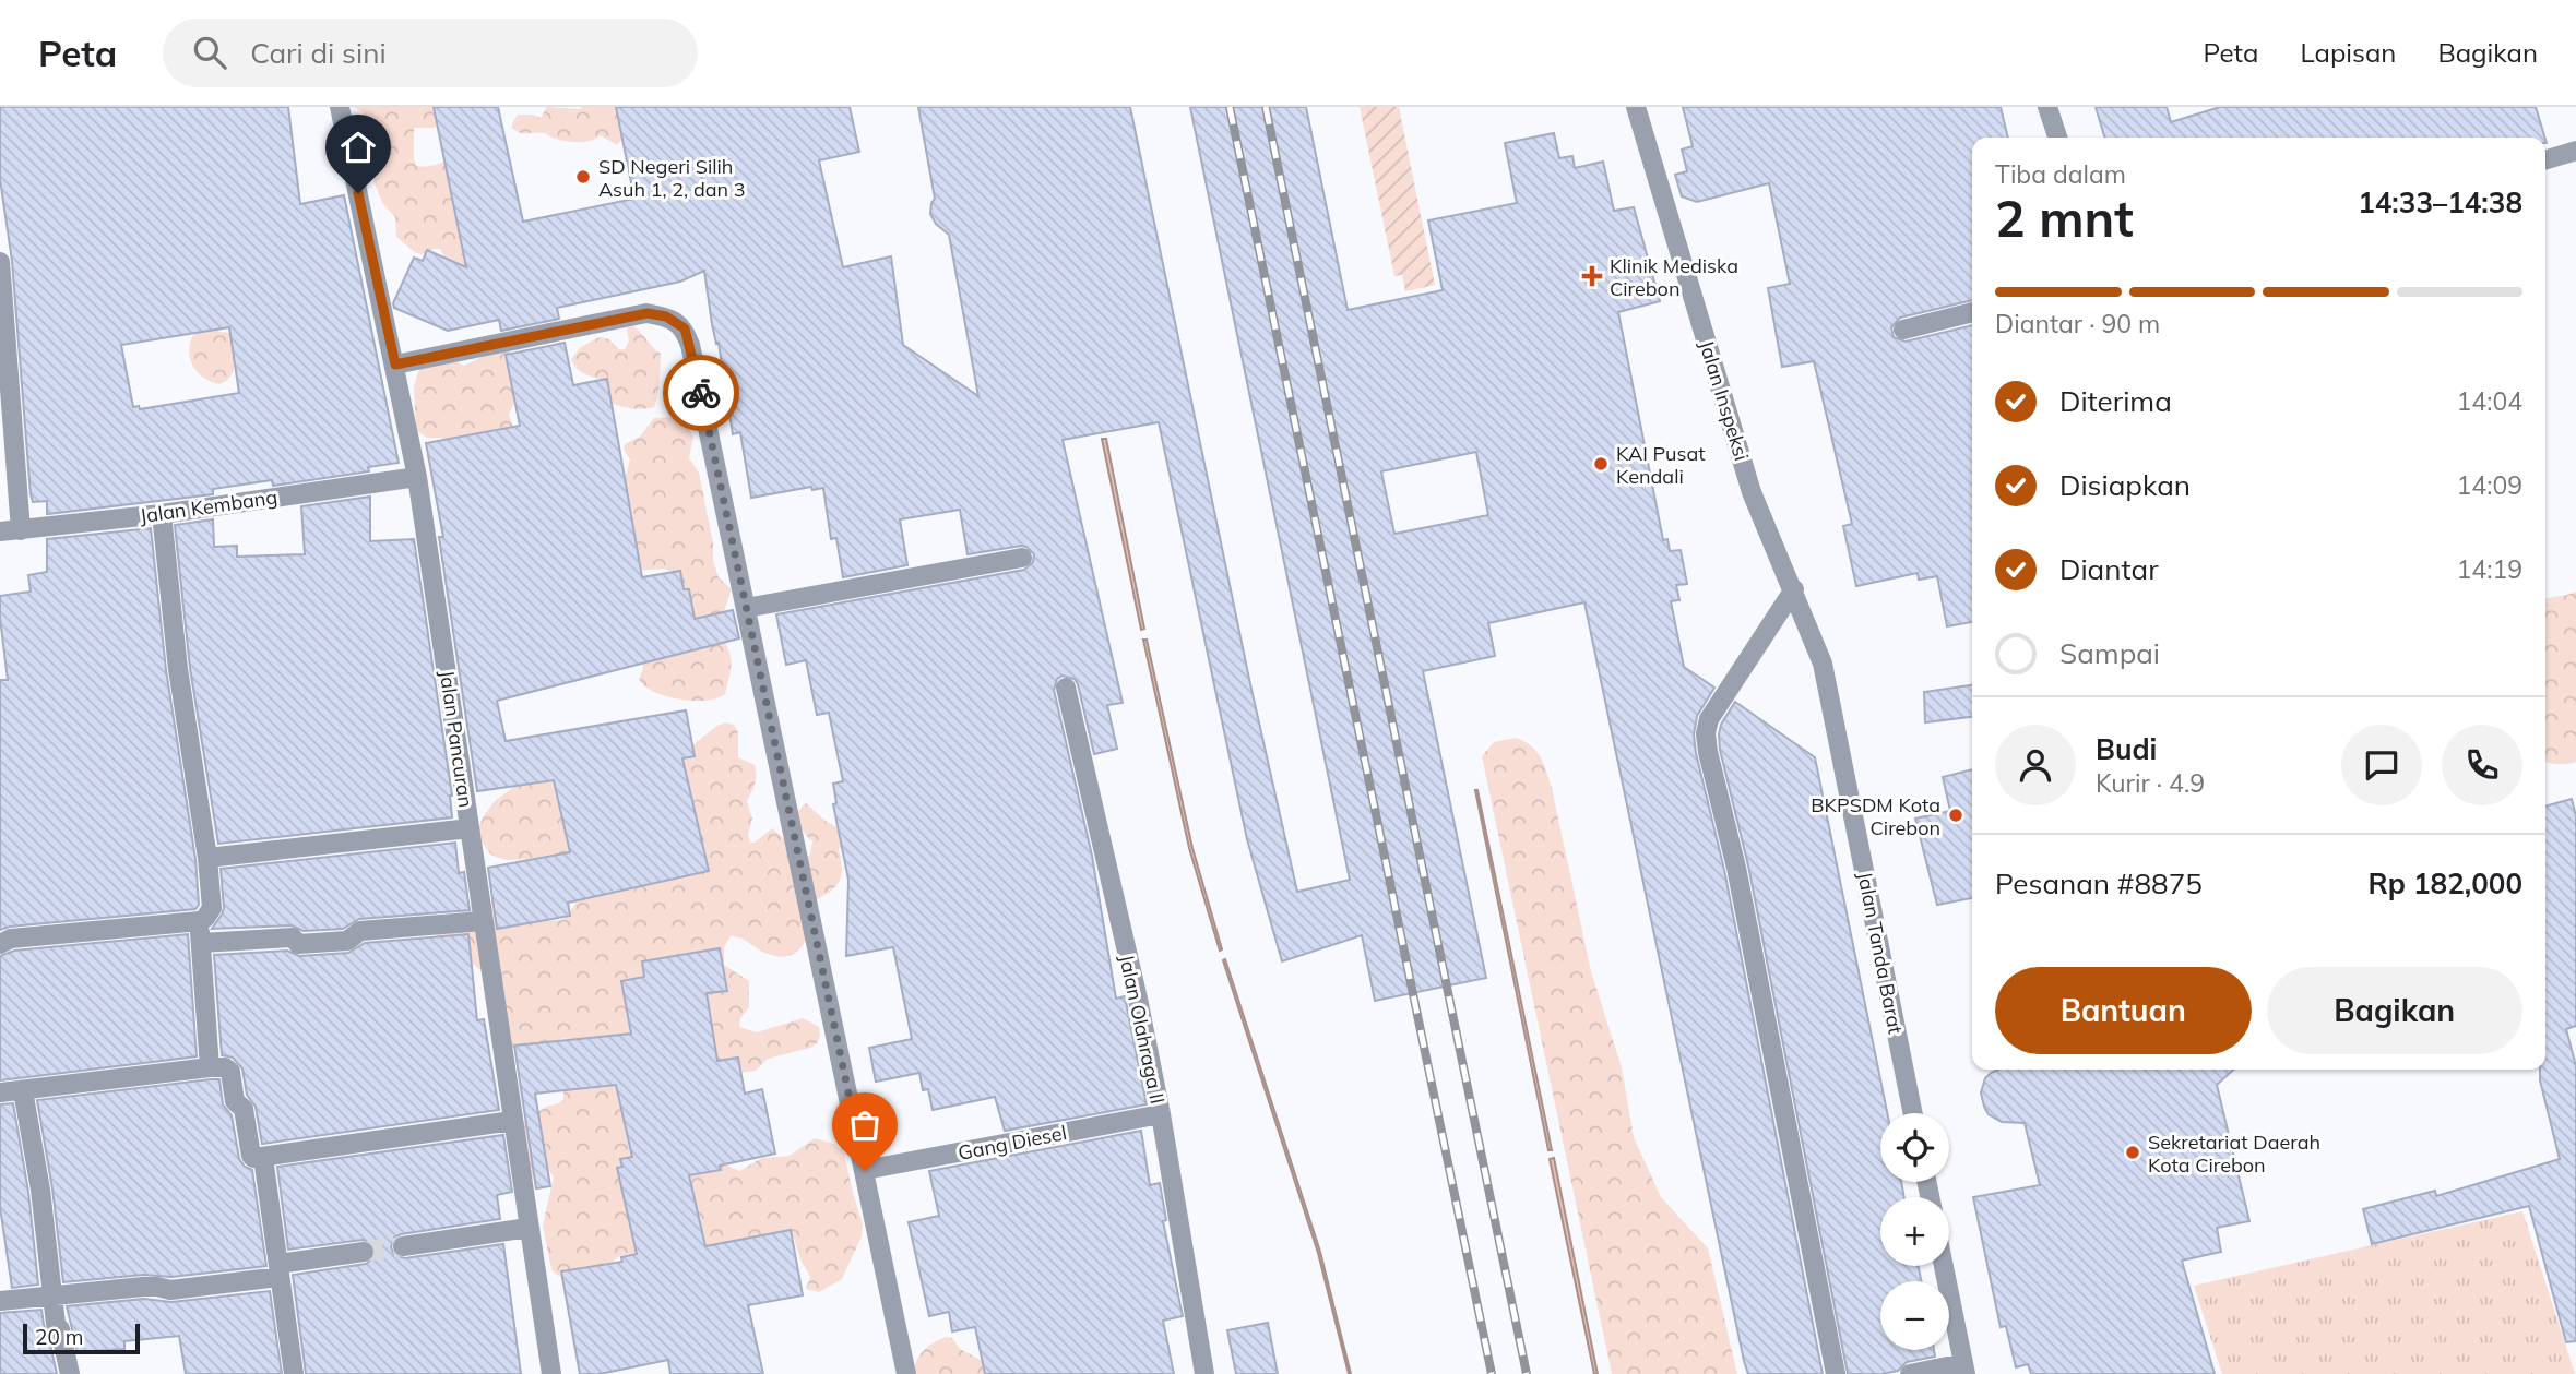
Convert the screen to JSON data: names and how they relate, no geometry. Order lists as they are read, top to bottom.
{
  "streets": {
    "street": [
      "Jalan Inspeksi",
      "Jalan Kembang",
      "Jalan Pancuran",
      "Jalan Tanda Barat",
      "Jalan Olahraga II",
      "Gang Diesel"
    ]
  },
  "crossings": [
    ["Jalan Inspeksi", "Jalan Tanda Barat"],
    ["Jalan Kembang", "Jalan Pancuran"],
    ["Jalan Olahraga II", "Gang Diesel"]
  ],
  "places": {
    "other": [
      "SD Negeri Silih Asuh 1, 2, dan 3",
      "KAI Pusat Kendali",
      "BKPSDM Kota Cirebon",
      "Sekretariat Daerah Kota Cirebon"
    ],
    "health": ["Klinik Mediska Cirebon"]
  },
  "scale_bar": "20 m",
  "page": {
    "header": "Peta",
    "search": "Cari di sini",
    "nav": ["Peta", "Lapisan", "Bagikan"],
    "heading": ["2 mnt", "Tiba dalam", "14:33–14:38"],
    "panel": [
      "Budi",
      "Kurir · 4.9",
      "Pesanan #8875",
      "Rp 182,000"
    ],
    "bar": "Diantar · 90 m",
    "list": [
      ["Diterima", "14:04"],
      ["Disiapkan", "14:09"],
      ["Diantar", "14:19"],
      "Sampai"
    ],
    "buttons": ["Bantuan", "Bagikan"],
    "map_buttons": ["+", "−"],
    "scale": "20 m"
  }
}
